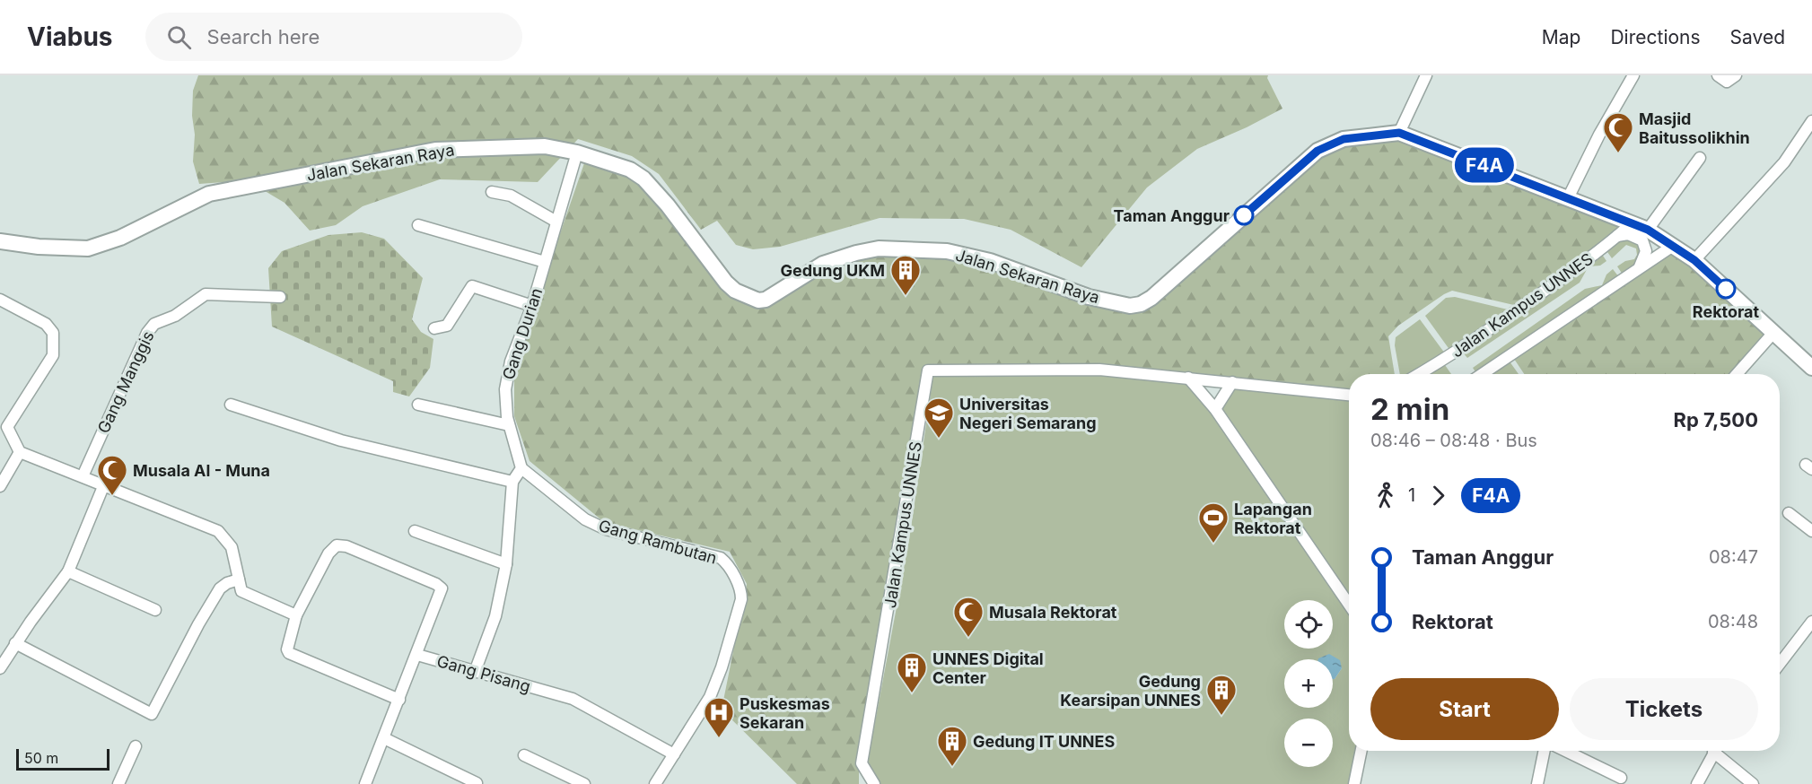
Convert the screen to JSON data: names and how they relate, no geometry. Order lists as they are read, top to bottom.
{
  "streets": {
    "main road": ["Jalan Sekaran Raya"],
    "street": [
      "Jalan Kampus UNNES",
      "Gang Durian",
      "Gang Manggis",
      "Gang Rambutan",
      "Gang Pisang"
    ]
  },
  "crossings": [
    ["Jalan Sekaran Raya", "Gang Durian"],
    ["Gang Durian", "Gang Rambutan"],
    ["Gang Rambutan", "Gang Pisang"]
  ],
  "places": {
    "mosque": ["Masjid Baitussolikhin", "Musala Al - Muna", "Musala Rektorat"],
    "other": ["Taman Anggur", "Rektorat"],
    "building": [
      "Gedung UKM",
      "UNNES Digital Center",
      "Gedung Kearsipan UNNES",
      "Gedung IT UNNES"
    ],
    "school or university": ["Universitas Negeri Semarang"],
    "sports": ["Lapangan Rektorat"],
    "hospital": ["Puskesmas Sekaran"]
  },
  "lines": ["bus line F4A"],
  "scale_bar": "50 m",
  "page": {
    "header": "Viabus",
    "search": "Search here",
    "nav": ["Map", "Directions", "Saved"],
    "on_map": "F4A",
    "heading": ["2 min", "08:46 – 08:48 · Bus", "Rp 7,500"],
    "legs": ["1", "F4A"],
    "list": [
      {
        "name": "Taman Anggur",
        "value": "08:47"
      },
      {
        "name": "Rektorat",
        "value": "08:48"
      }
    ],
    "map_buttons": ["+", "−"],
    "buttons": ["Start", "Tickets"],
    "scale": "50 m"
  }
}
